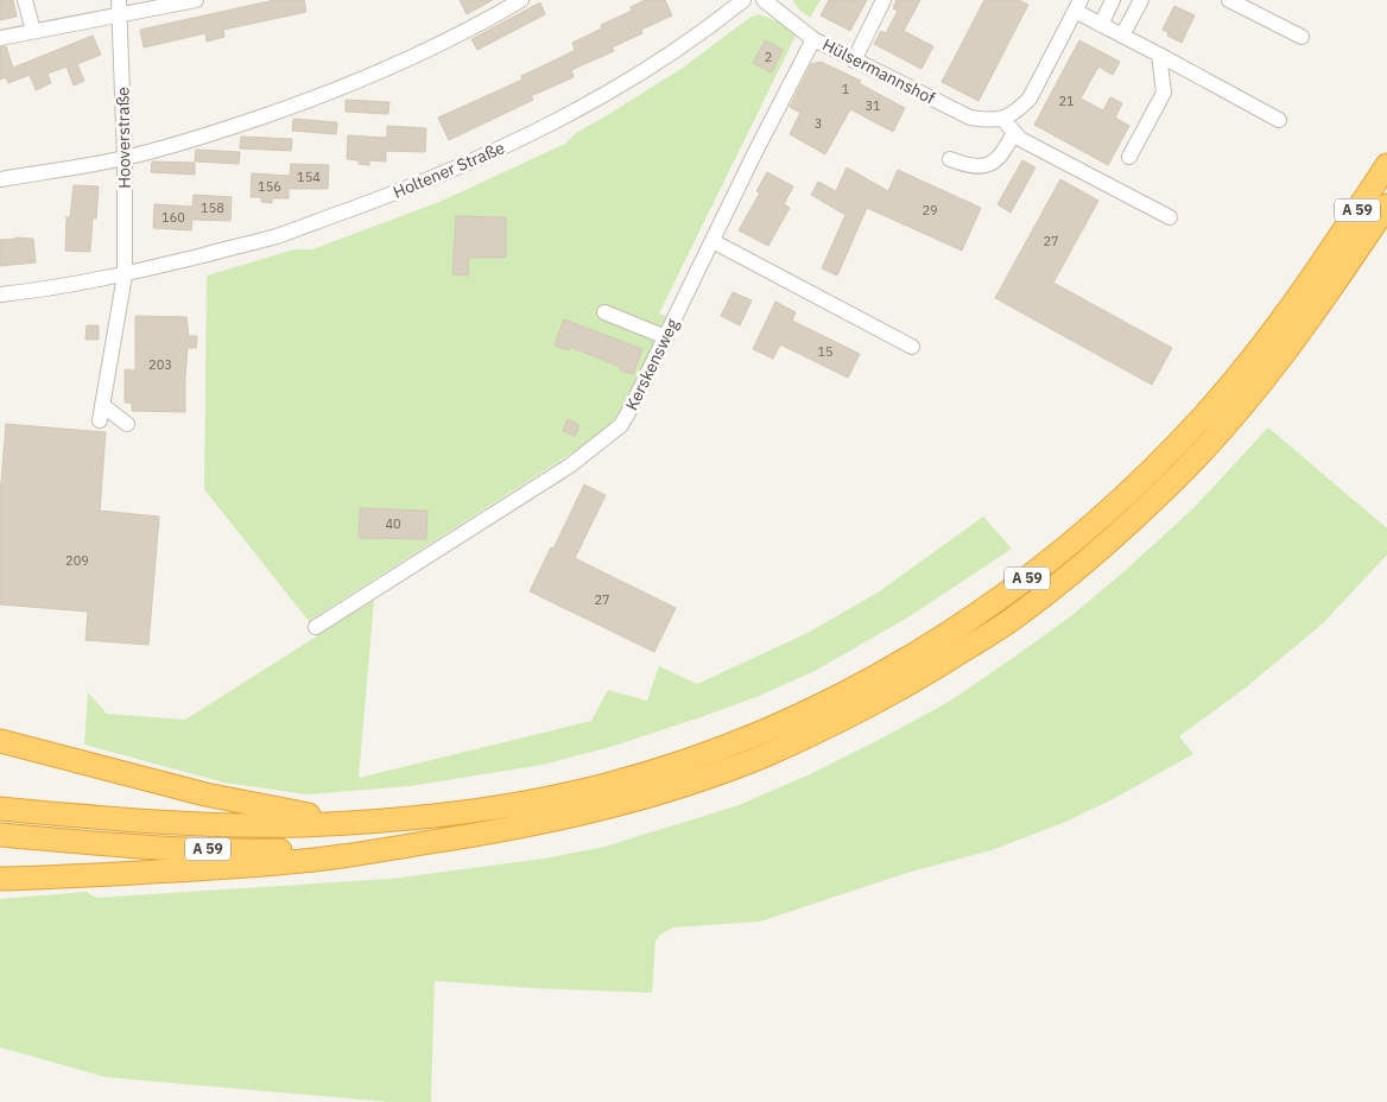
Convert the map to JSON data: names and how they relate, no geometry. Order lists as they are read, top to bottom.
{
  "streets": {
    "highway": ["A 59"],
    "street": [
      "Hülsermannshof",
      "Hooverstraße",
      "Holtener Straße",
      "Kerskensweg"
    ]
  },
  "crossings": [
    ["Hülsermannshof", "Kerskensweg"],
    ["Hooverstraße", "Holtener Straße"]
  ],
  "house_numbers": [
    "2",
    "1",
    "21",
    "31",
    "3",
    "154",
    "156",
    "158",
    "29",
    "160",
    "27",
    "15",
    "203",
    "40",
    "209",
    "27"
  ]
}
